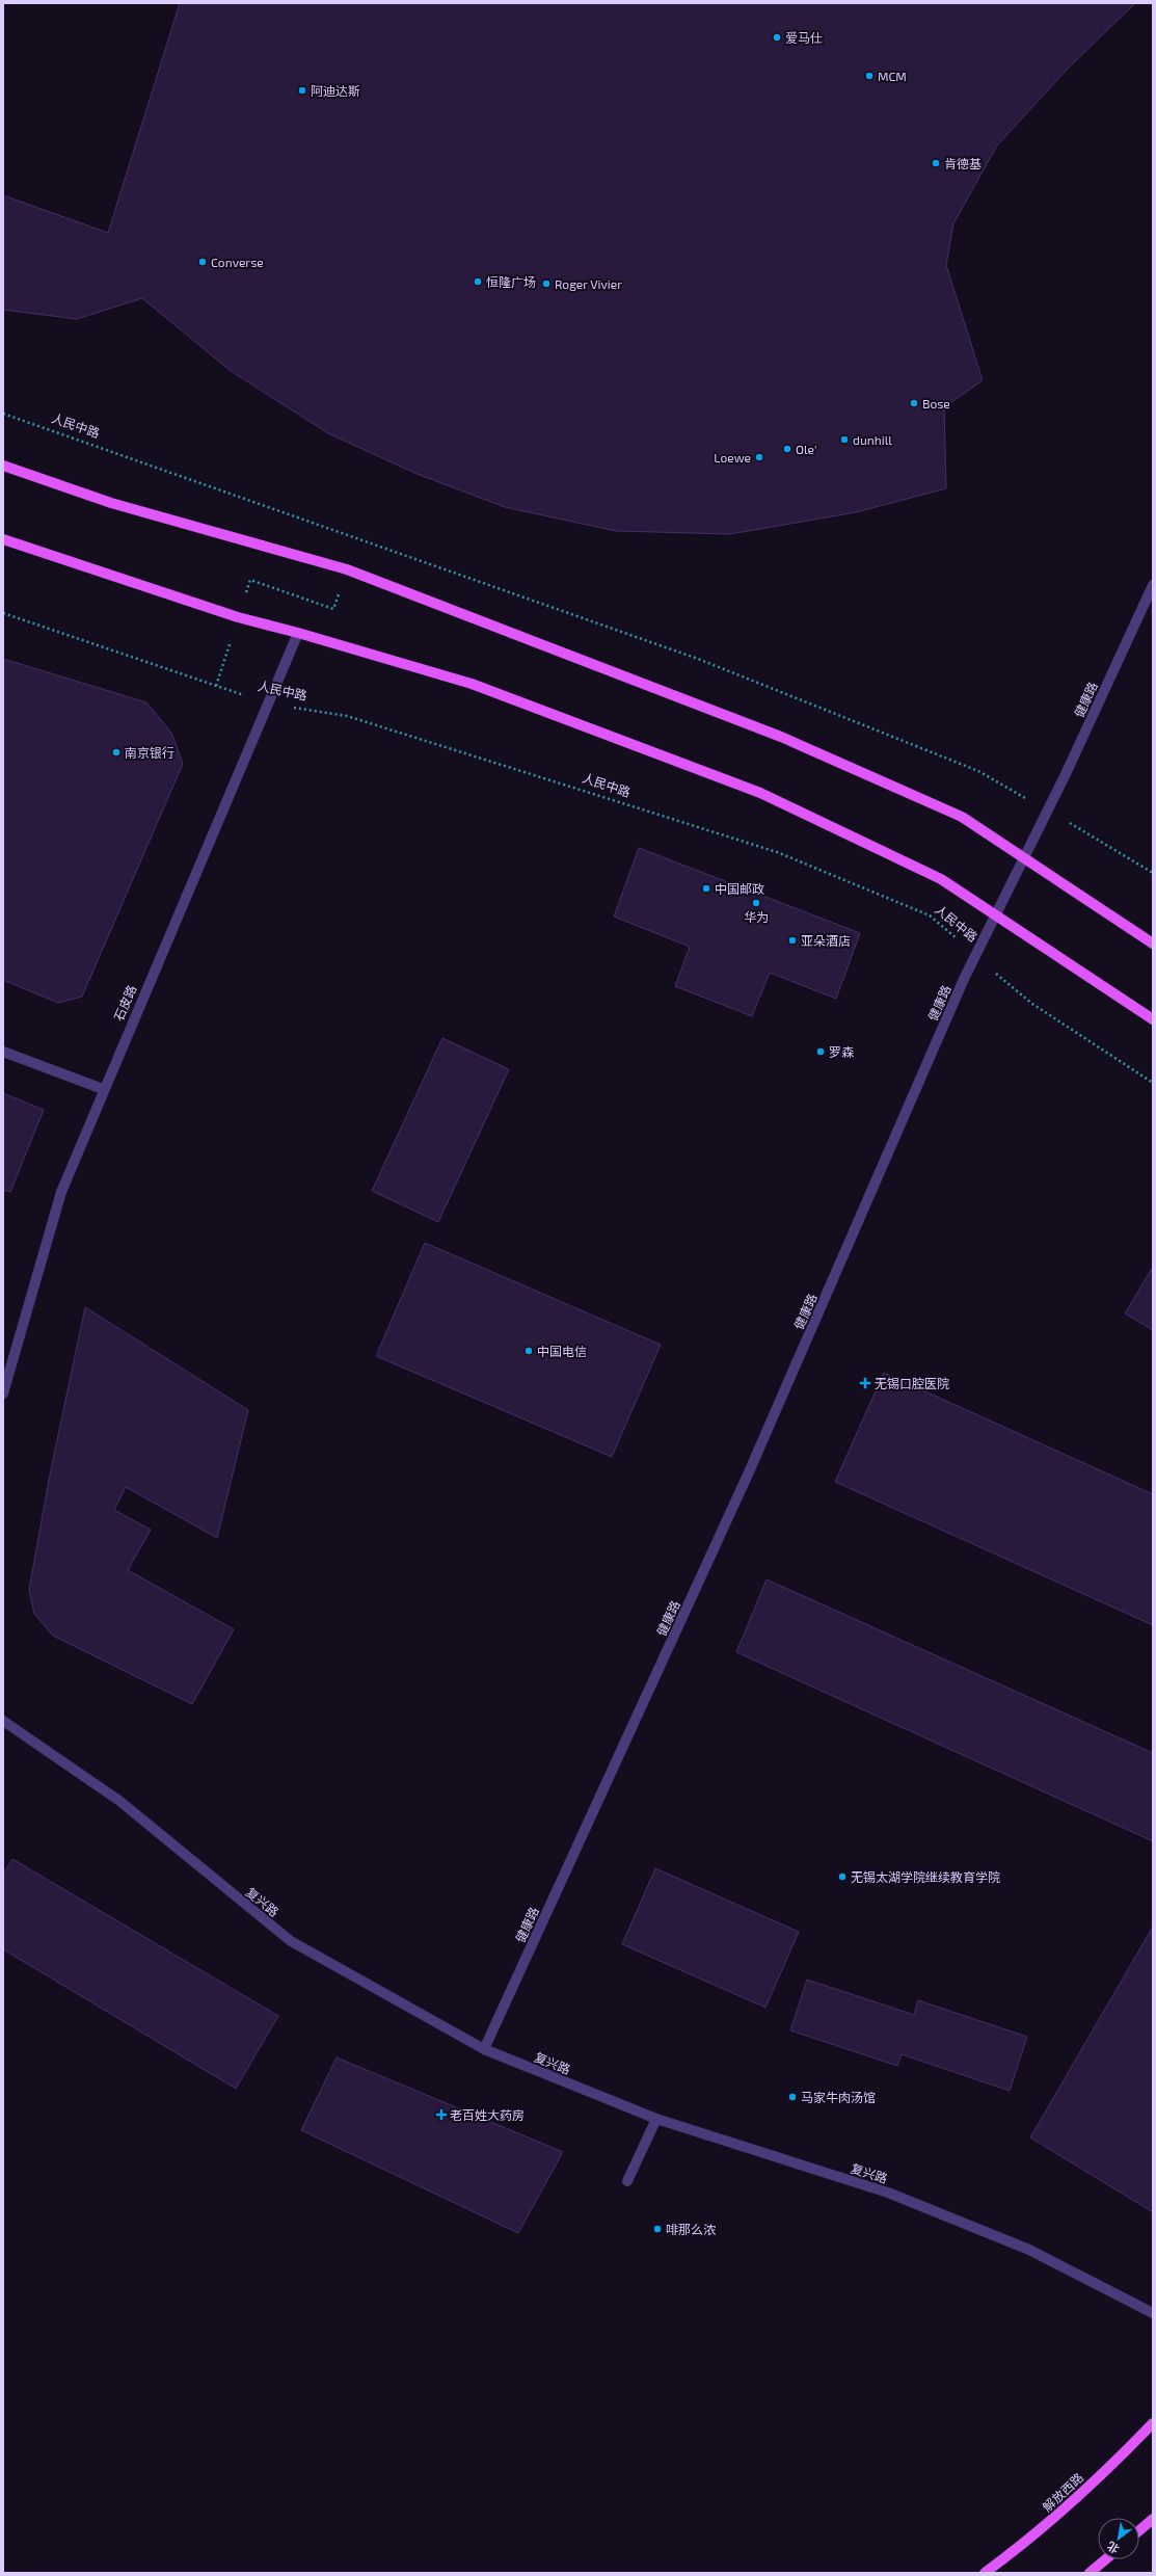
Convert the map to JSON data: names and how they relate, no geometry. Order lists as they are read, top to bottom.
{
  "streets": {
    "main road": ["人民中路", "解放西路"],
    "street": ["健康路", "石皮路", "复兴路"]
  },
  "crossings": [
    ["人民中路", "健康路"],
    ["人民中路", "石皮路"],
    ["健康路", "复兴路"]
  ],
  "places": {
    "other": [
      "爱马仕",
      "MCM",
      "阿迪达斯",
      "肯德基",
      "Converse",
      "恒隆广场",
      "Roger Vivier",
      "Bose",
      "dunhill",
      "Ole'",
      "Loewe",
      "南京银行",
      "中国邮政",
      "华为",
      "亚朵酒店",
      "罗森",
      "中国电信",
      "无锡太湖学院继续教育学院",
      "马家牛肉汤馆",
      "啡那么浓"
    ],
    "health": ["无锡口腔医院", "老百姓大药房"]
  },
  "north": "bottom left"
}
